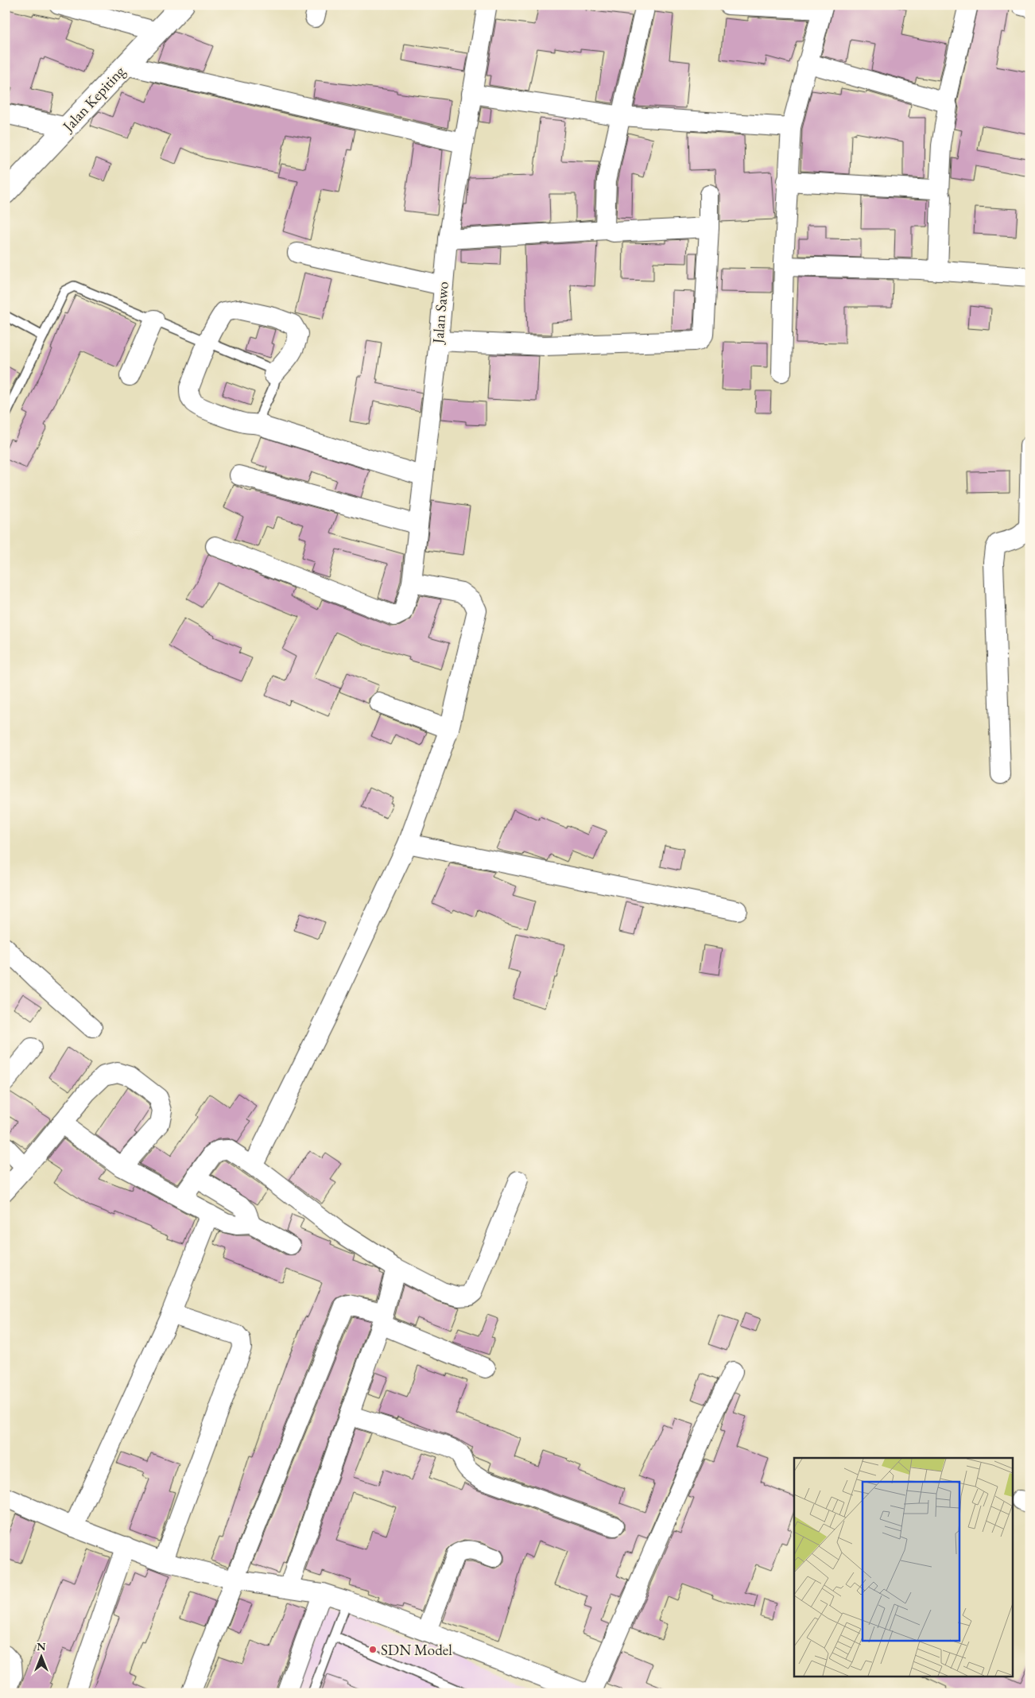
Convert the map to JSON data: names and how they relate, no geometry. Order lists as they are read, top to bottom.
{
  "streets": {
    "main road": ["Jalan Kepiting"],
    "street": ["Jalan Sawo"]
  },
  "places": ["SDN Model"],
  "north": "top"
}
